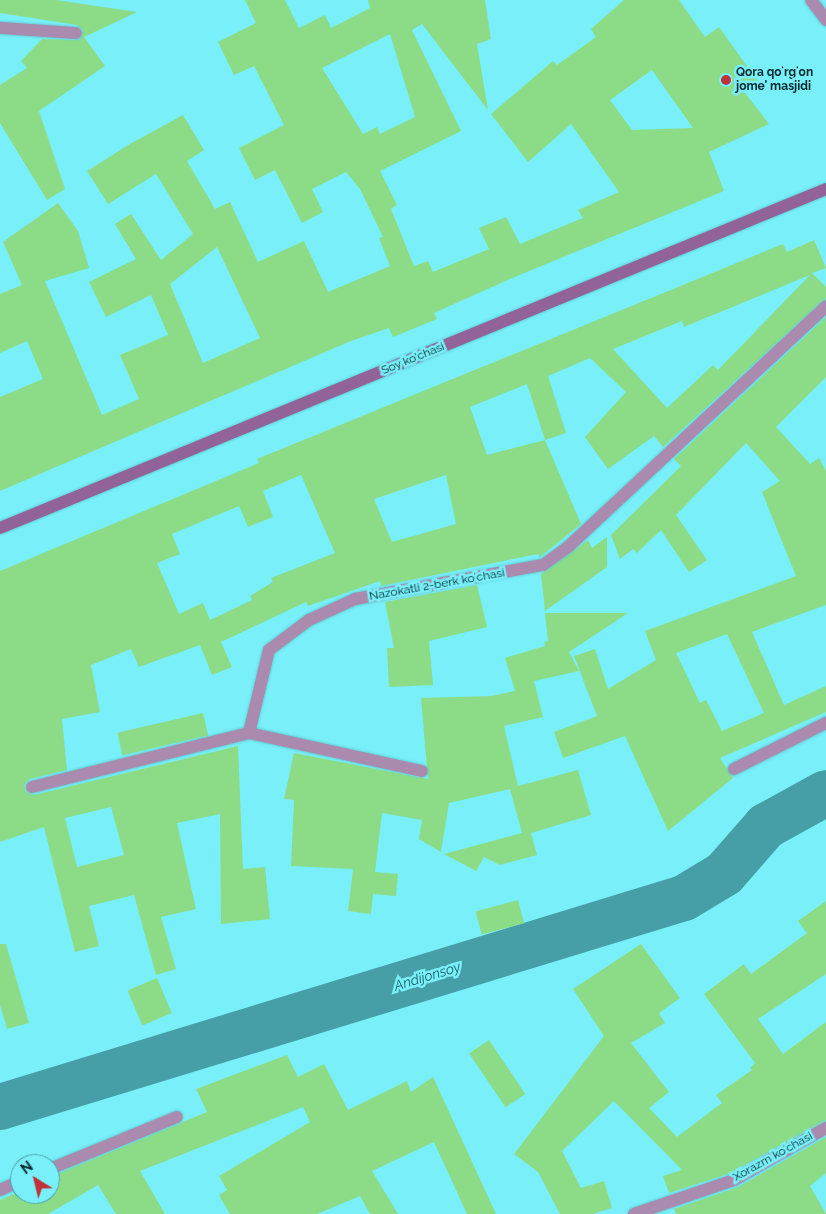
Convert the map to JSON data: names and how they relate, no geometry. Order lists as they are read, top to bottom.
{
  "streets": {
    "main road": ["Soy ko'chasi"],
    "street": ["Nazokatli 2-berk koʻchasi", "Xorazm koʻchasi"]
  },
  "water": ["Andijonsoy"],
  "places": ["Qora qoʻrgʻon jome' masjidi"],
  "north": "top left"
}
